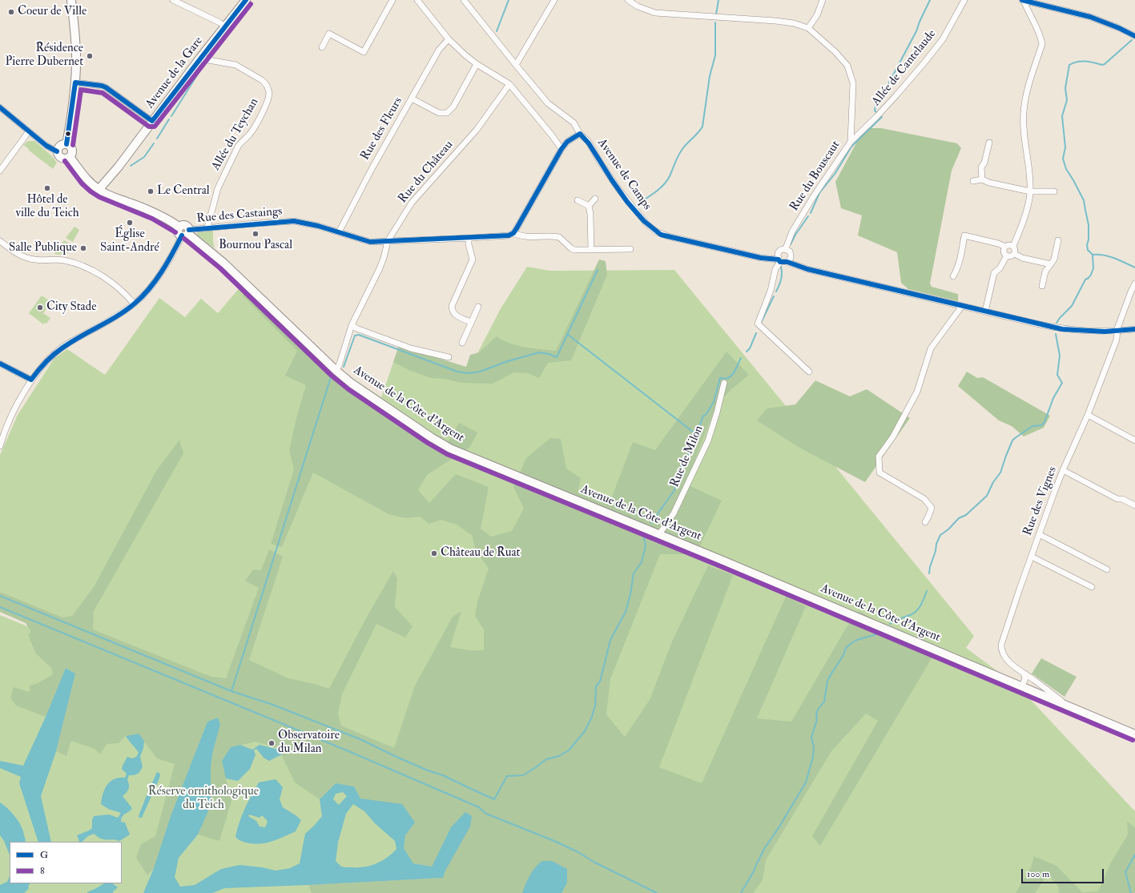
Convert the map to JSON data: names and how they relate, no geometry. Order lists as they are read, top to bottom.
{
  "streets": {
    "main road": ["Avenue de la Gare", "Avenue de la Côte d'Argent"],
    "street": [
      "Allée de Cantelaude",
      "Rue des Fleurs",
      "Allée du Teychan",
      "Rue du Château",
      "Avenue de Camps",
      "Rue du Bouscaut",
      "Rue des Castaings",
      "Rue de Milon",
      "Rue des Vignes"
    ]
  },
  "crossings": [
    ["Allée de Cantelaude", "Rue du Bouscaut"],
    ["Avenue de la Gare", "Allée du Teychan"],
    ["Avenue de la Gare", "Avenue de la Côte d'Argent"],
    ["Rue des Fleurs", "Rue des Castaings"],
    ["Allée du Teychan", "Rue des Castaings"],
    ["Rue du Château", "Rue des Castaings"],
    ["Rue du Château", "Avenue de la Côte d'Argent"],
    ["Avenue de Camps", "Rue du Bouscaut"],
    ["Rue des Castaings", "Avenue de la Côte d'Argent"],
    ["Avenue de la Côte d'Argent", "Rue de Milon"],
    ["Avenue de la Côte d'Argent", "Rue des Vignes"]
  ],
  "parks": ["Réserve ornithologique du Teich"],
  "places": [
    "Coeur de Ville",
    "Résidence Pierre Dubernet",
    "Hôtel de ville du Teich",
    "Le Central",
    "Église Saint-André",
    "Bournou Pascal",
    "Salle Publique",
    "City Stade",
    "Château de Ruat",
    "Observatoire du Milan"
  ],
  "lines": ["transit line G", "transit line 8"],
  "legend": ["G", "8"],
  "scale_bar": "100 m"
}
